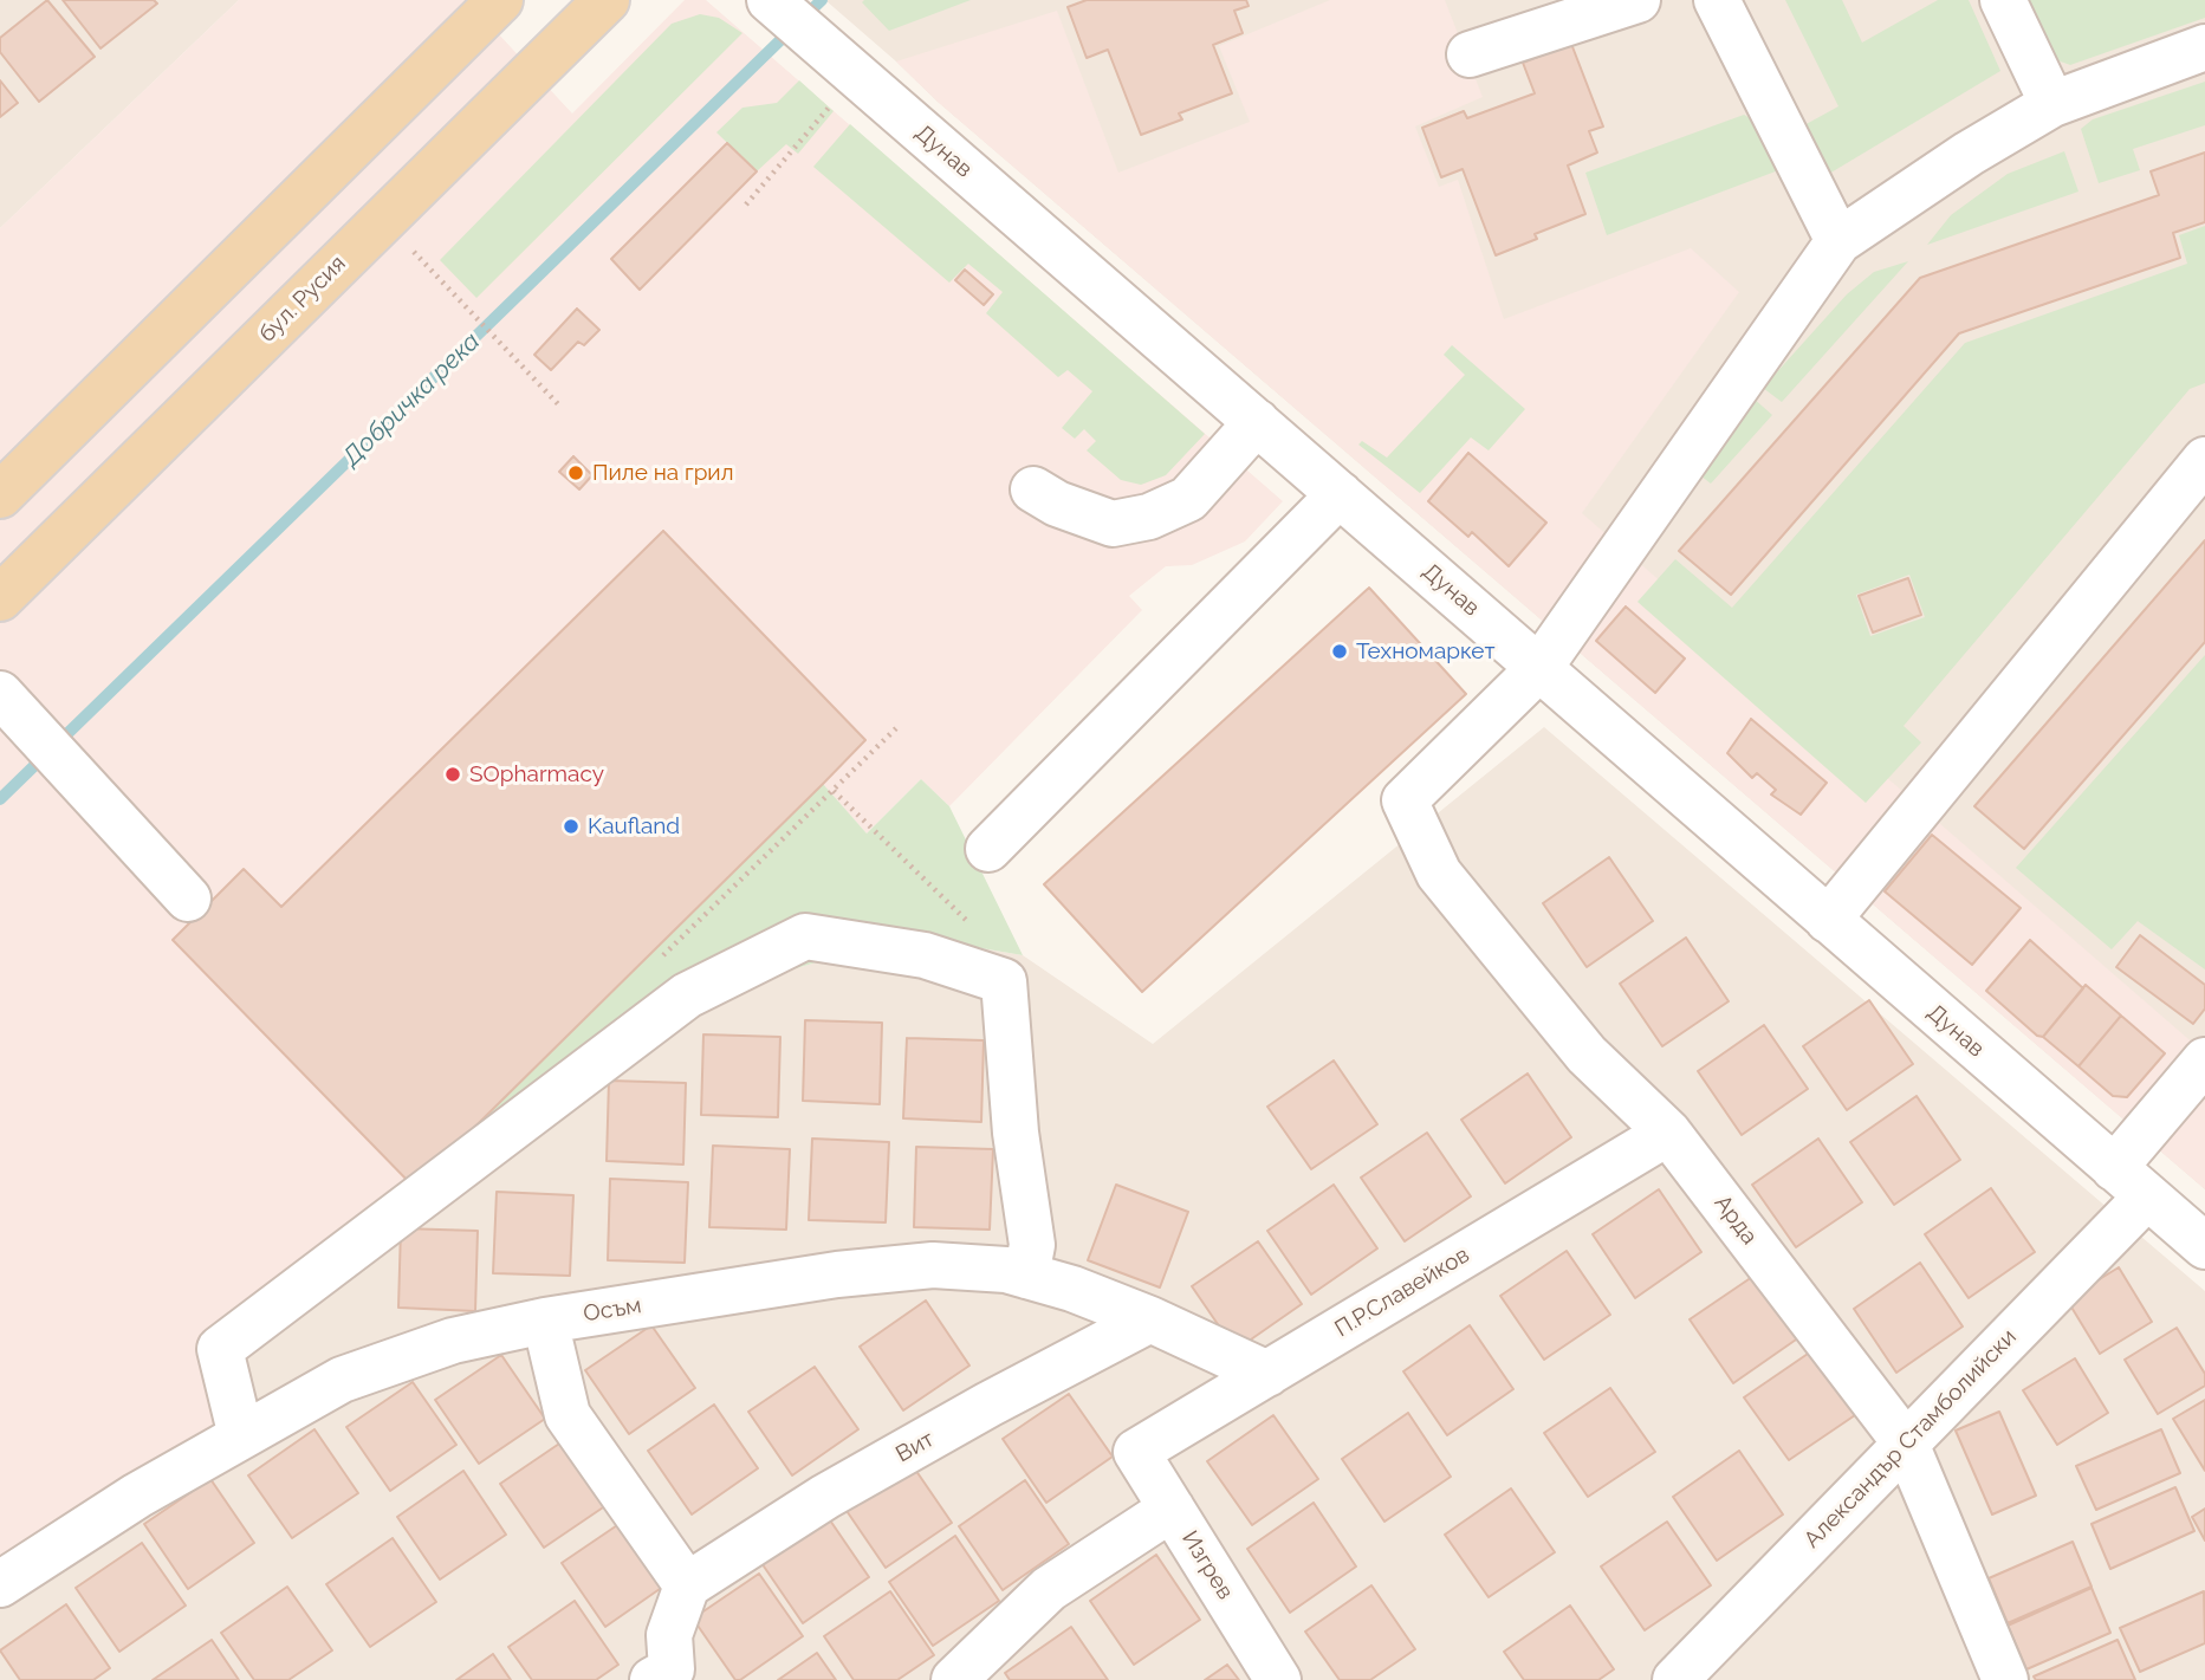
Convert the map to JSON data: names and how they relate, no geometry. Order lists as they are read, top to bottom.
{
  "streets": {
    "main road": ["бул. Русия"],
    "street": [
      "Дунав",
      "Арда",
      "П.Р.Славейков",
      "Осъм",
      "Александър Стамболийски",
      "Вит",
      "Изгрев"
    ]
  },
  "crossings": [
    ["Дунав", "Арда"],
    ["Дунав", "Александър Стамболийски"],
    ["Арда", "П.Р.Славейков"],
    ["Арда", "Александър Стамболийски"],
    ["П.Р.Славейков", "Осъм"],
    ["П.Р.Славейков", "Изгрев"],
    ["Осъм", "Вит"]
  ],
  "water": ["Добричка река"],
  "places": [
    "Пиле на грил",
    "Техномаркет",
    "SOpharmacy",
    "Kaufland"
  ]
}
